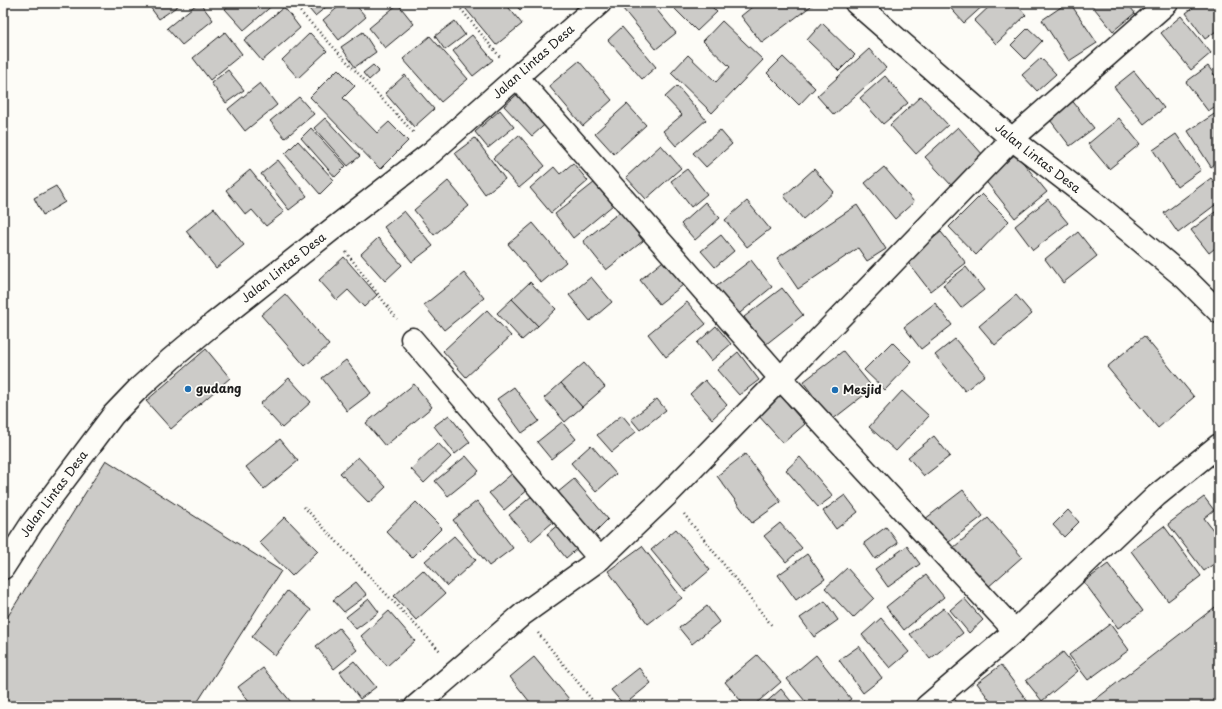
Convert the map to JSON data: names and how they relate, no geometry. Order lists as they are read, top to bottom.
{
  "streets": {
    "street": ["Jalan Lintas Desa"]
  },
  "places": ["gudang", "Mesjid"]
}
